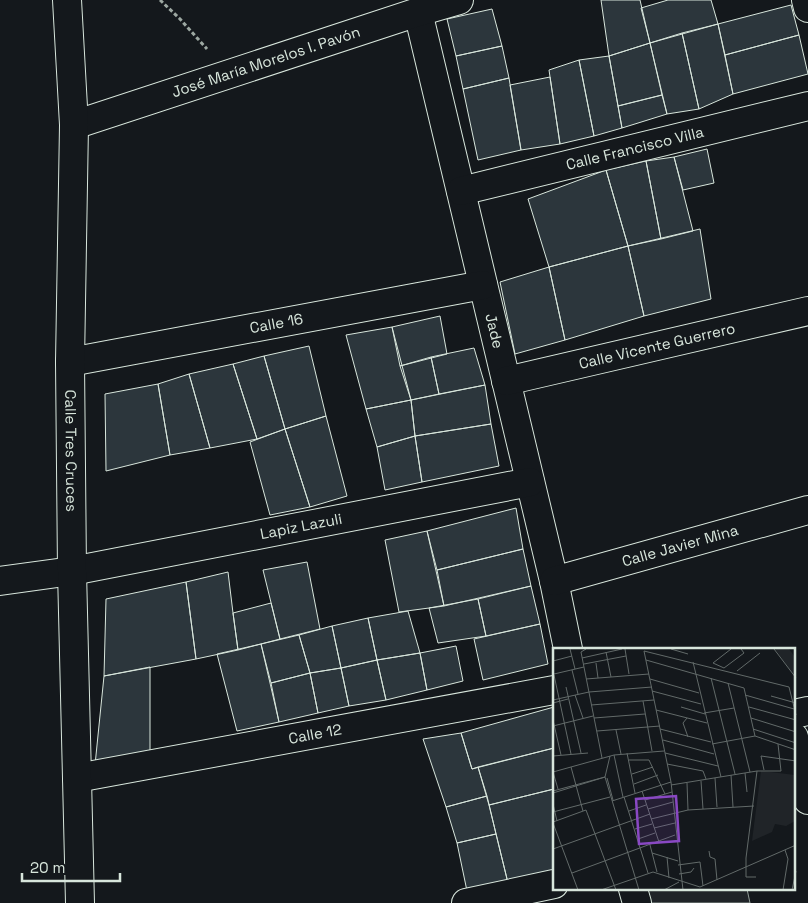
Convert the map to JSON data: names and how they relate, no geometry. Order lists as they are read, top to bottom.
{
  "streets": {
    "street": [
      "José María Morelos I. Pavón",
      "Calle Francisco Villa",
      "Calle 16",
      "Jade",
      "Calle Vicente Guerrero",
      "Calle Tres Cruces",
      "Lapiz Lazuli",
      "Calle Javier Mina",
      "Calle 12"
    ]
  },
  "crossings": [
    ["José María Morelos I. Pavón", "Jade"],
    ["José María Morelos I. Pavón", "Calle Tres Cruces"],
    ["Calle Francisco Villa", "Jade"],
    ["Calle 16", "Jade"],
    ["Calle 16", "Calle Tres Cruces"],
    ["Jade", "Calle Vicente Guerrero"],
    ["Jade", "Lapiz Lazuli"],
    ["Jade", "Calle Javier Mina"],
    ["Calle Tres Cruces", "Lapiz Lazuli"],
    ["Calle Tres Cruces", "Calle 12"]
  ],
  "scale_bar": "20 m"
}
